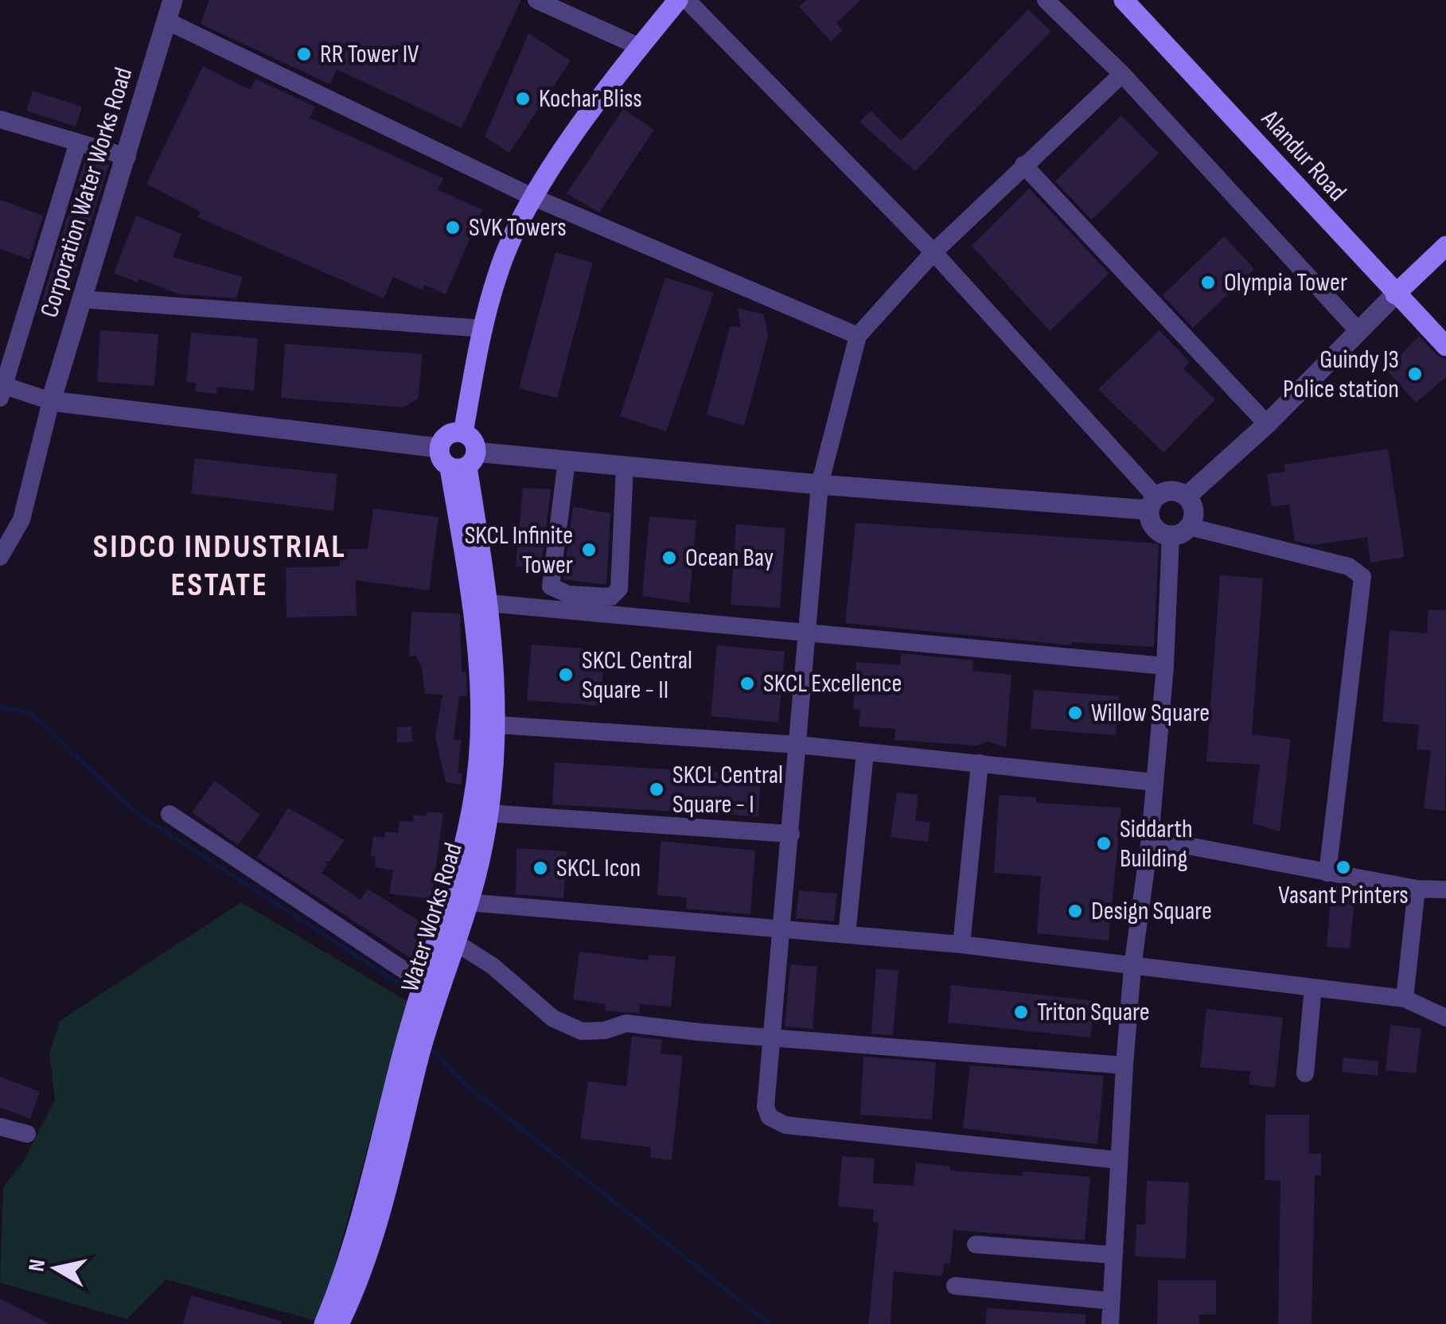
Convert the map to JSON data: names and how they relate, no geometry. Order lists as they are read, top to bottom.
{
  "streets": {
    "main road": ["Alandur Road", "Water Works Road"],
    "street": ["Corporation Water Works Road"]
  },
  "districts": ["SIDCO INDUSTRIAL ESTATE"],
  "places": [
    "RR Tower IV",
    "Kochar Bliss",
    "SVK Towers",
    "Olympia Tower",
    "Guindy J3 Police station",
    "SKCL Infinite Tower",
    "Ocean Bay",
    "SKCL Central Square - II",
    "SKCL Excellence",
    "Willow Square",
    "SKCL Central Square - I",
    "Siddarth Building",
    "Vasant Printers",
    "SKCL Icon",
    "Design Square",
    "Triton Square"
  ],
  "north": "left"
}
